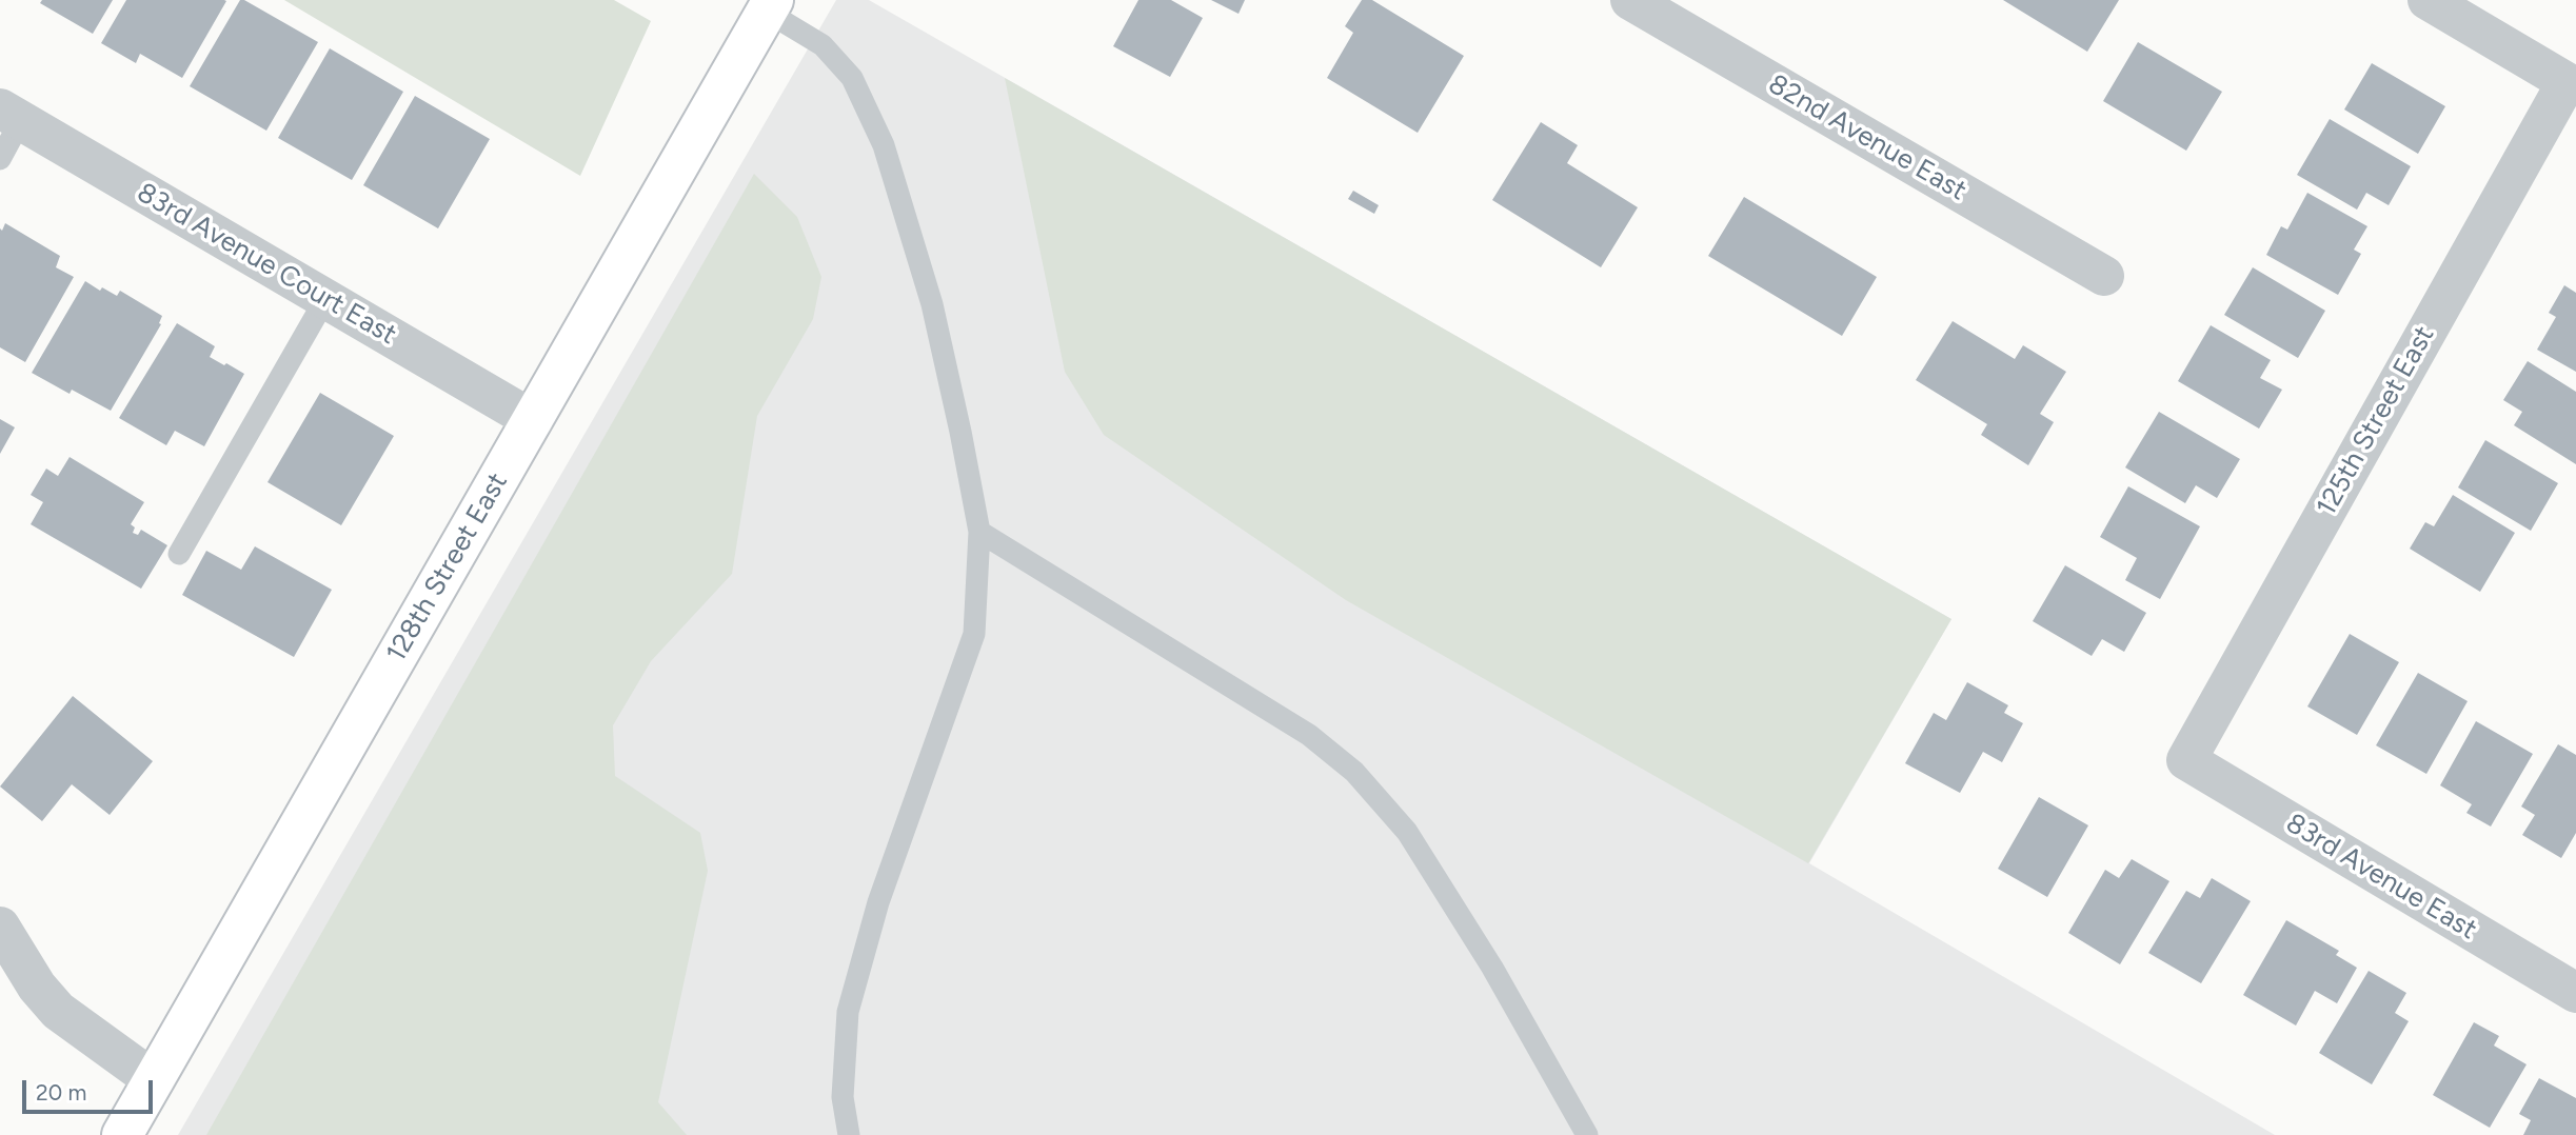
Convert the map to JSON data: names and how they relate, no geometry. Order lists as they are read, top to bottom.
{
  "streets": {
    "street": [
      "82nd Avenue East",
      "83rd Avenue Court East",
      "125th Street East",
      "128th Street East",
      "83rd Avenue East"
    ]
  },
  "crossings": [
    ["83rd Avenue Court East", "128th Street East"],
    ["125th Street East", "83rd Avenue East"]
  ],
  "scale_bar": "20 m"
}
